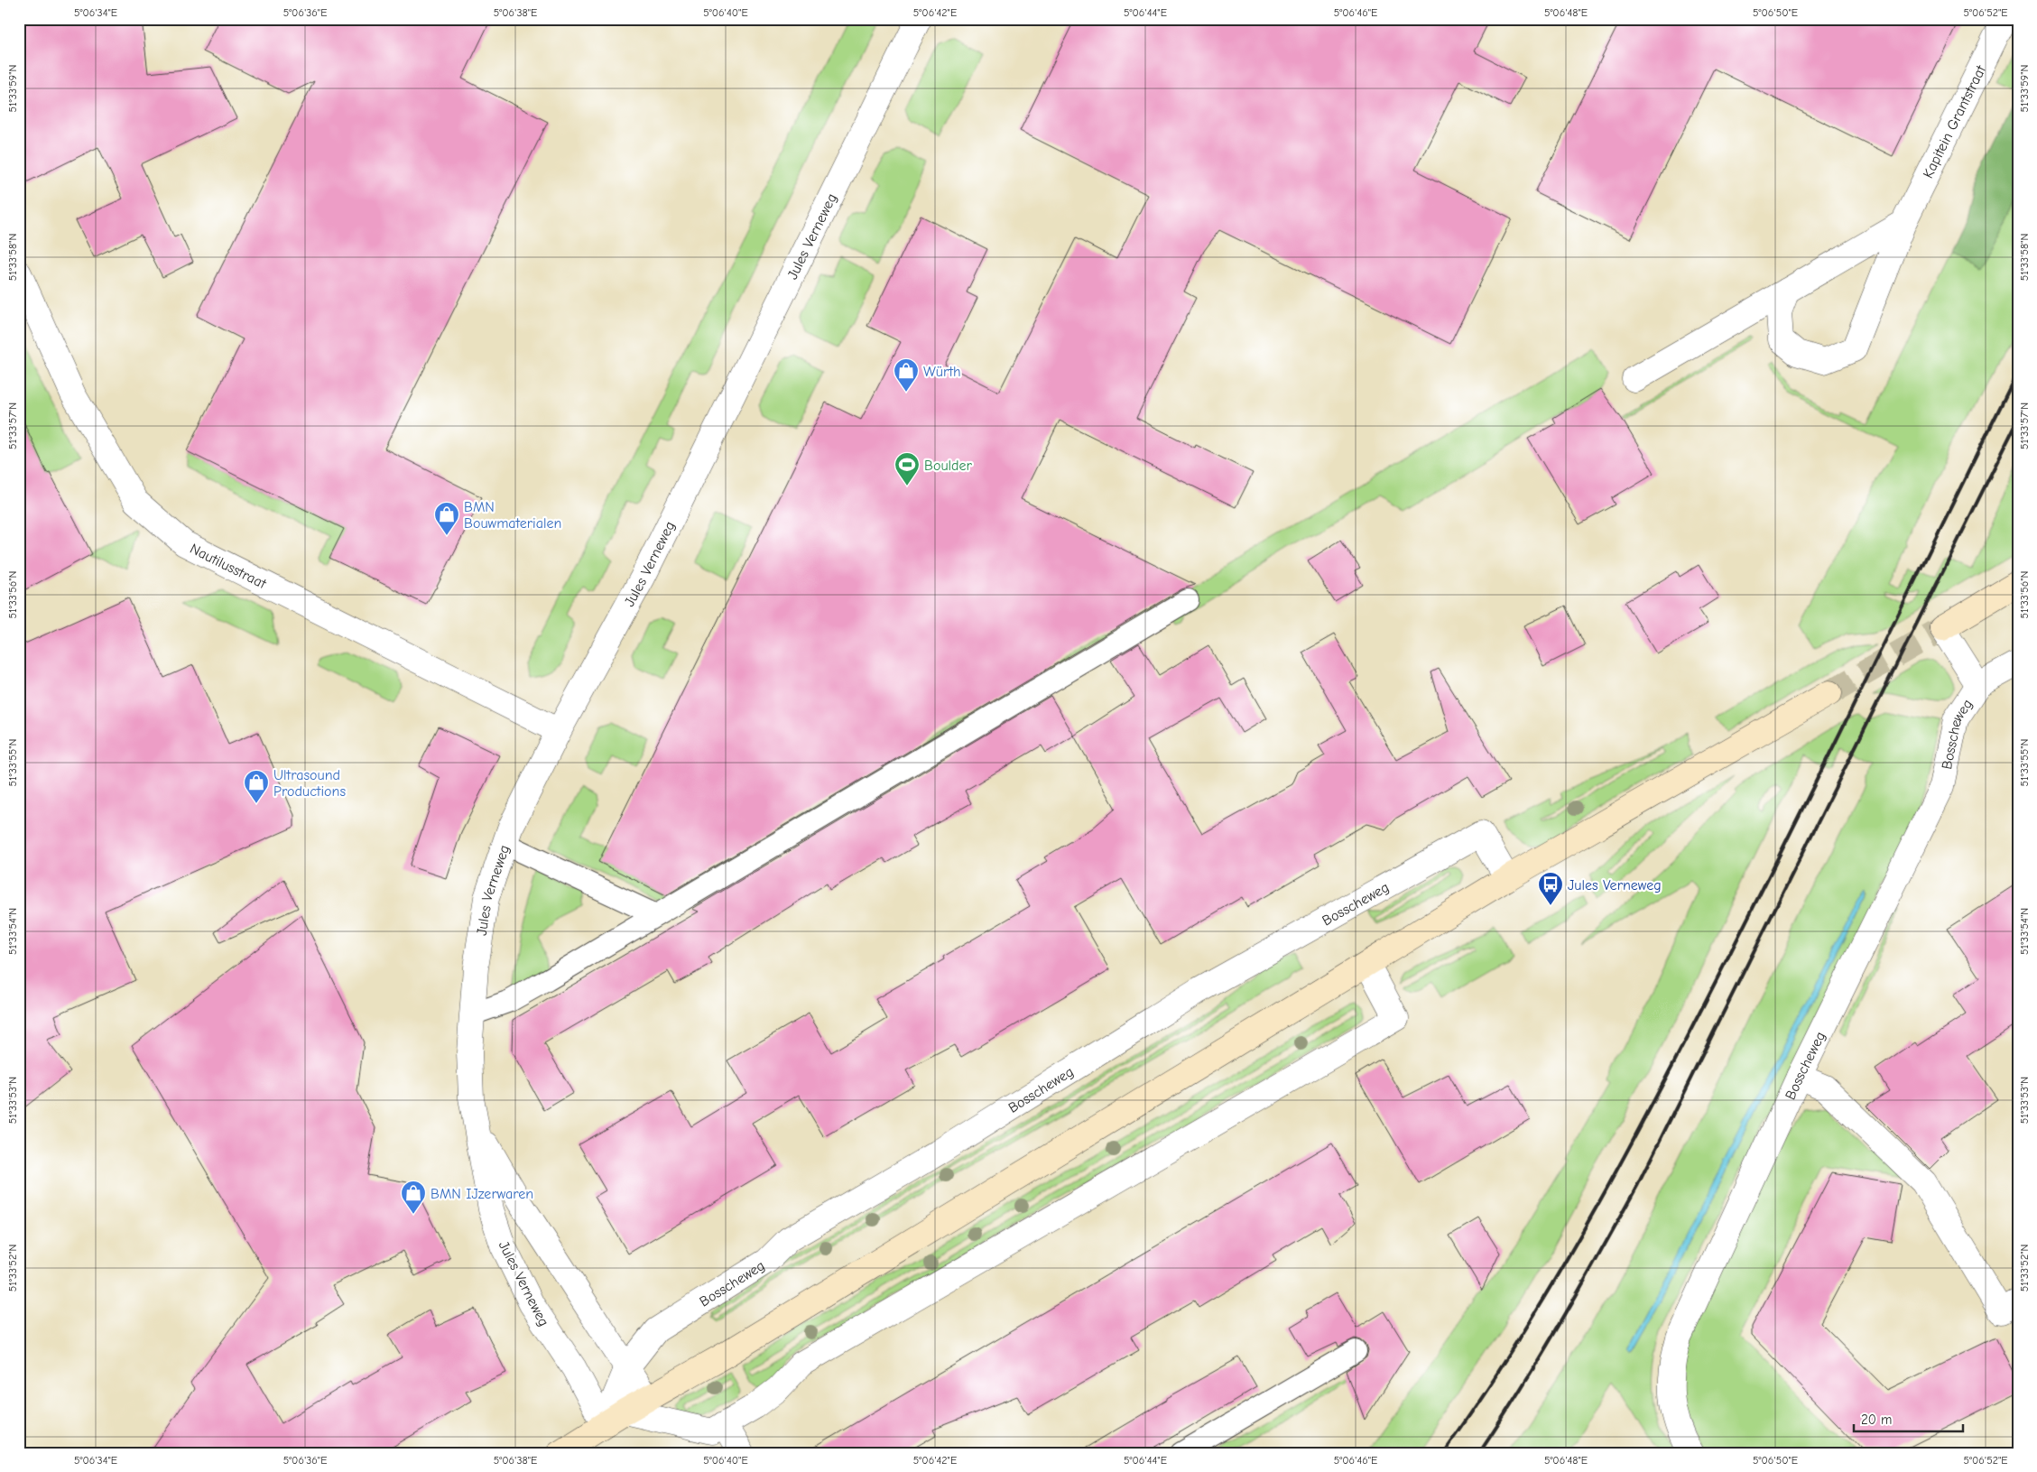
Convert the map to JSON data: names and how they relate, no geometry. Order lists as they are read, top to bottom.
{
  "streets": {
    "main road": ["Bosscheweg"],
    "street": ["Kapitein Grantstraat", "Jules Verneweg", "Nautilusstraat"]
  },
  "crossings": [
    ["Jules Verneweg", "Nautilusstraat"],
    ["Jules Verneweg", "Bosscheweg"]
  ],
  "places": {
    "shop": [
      "Würth",
      "BMN Bouwmaterialen",
      "Ultrasound Productions",
      "BMN IJzerwaren"
    ],
    "sports": ["Boulder"],
    "bus stop": ["Jules Verneweg"]
  },
  "scale_bar": "20 m",
  "coordinates": [
    "5°06'34\"E",
    "5°06'36\"E",
    "5°06'38\"E",
    "5°06'40\"E",
    "5°06'42\"E",
    "5°06'44\"E",
    "5°06'46\"E",
    "5°06'48\"E",
    "5°06'50\"E",
    "5°06'52\"E",
    "51°33'59\"N",
    "51°33'58\"N",
    "51°33'57\"N",
    "51°33'56\"N",
    "51°33'55\"N",
    "51°33'54\"N",
    "51°33'53\"N",
    "51°33'52\"N"
  ]
}
